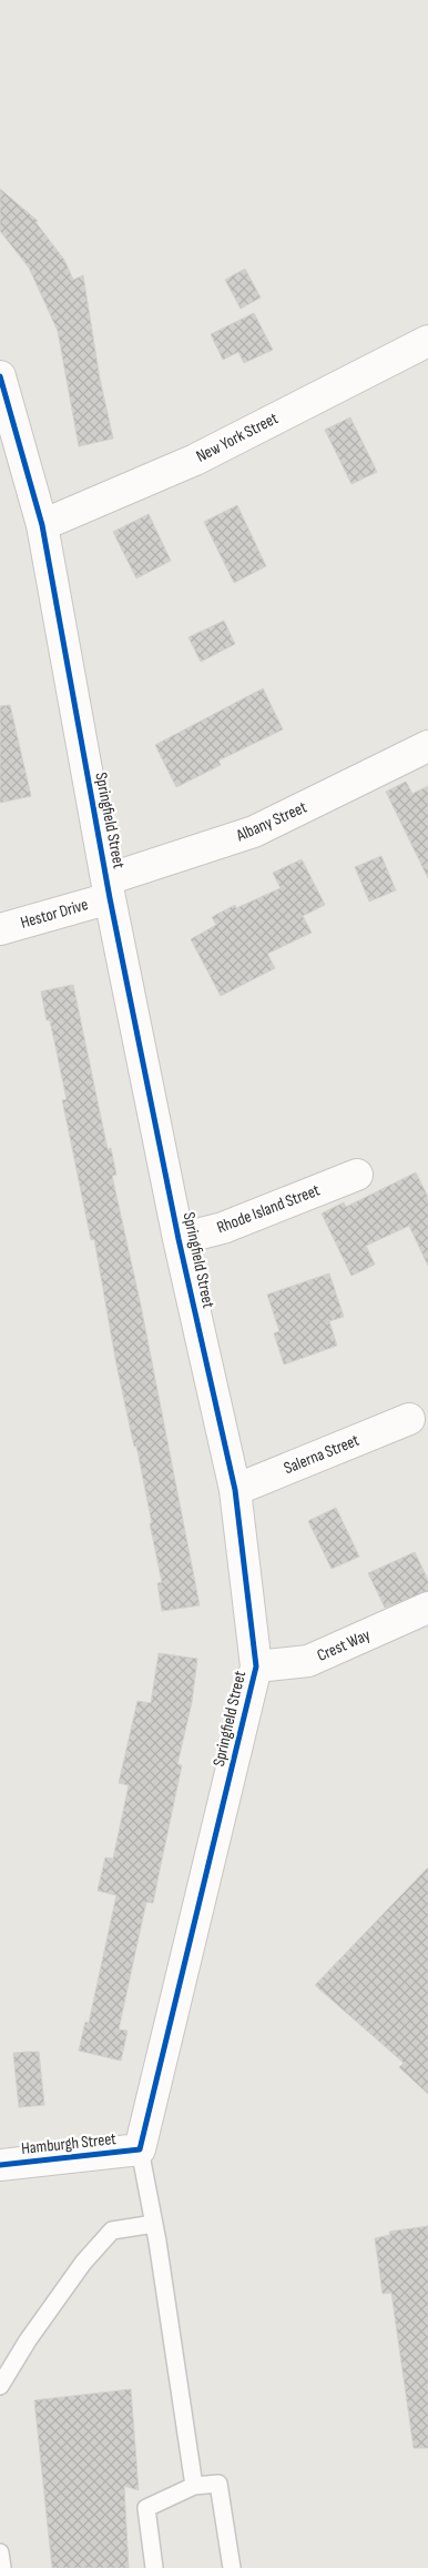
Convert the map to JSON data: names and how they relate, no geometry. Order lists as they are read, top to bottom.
{
  "streets": {
    "street": [
      "New York Street",
      "Springfield Street",
      "Albany Street",
      "Hestor Drive",
      "Rhode Island Street",
      "Salerna Street",
      "Crest Way",
      "Hamburgh Street"
    ]
  },
  "crossings": [
    ["New York Street", "Springfield Street"],
    ["Springfield Street", "Albany Street"],
    ["Springfield Street", "Hestor Drive"],
    ["Springfield Street", "Rhode Island Street"],
    ["Springfield Street", "Salerna Street"],
    ["Springfield Street", "Crest Way"],
    ["Springfield Street", "Hamburgh Street"],
    ["Albany Street", "Hestor Drive"]
  ]
}
